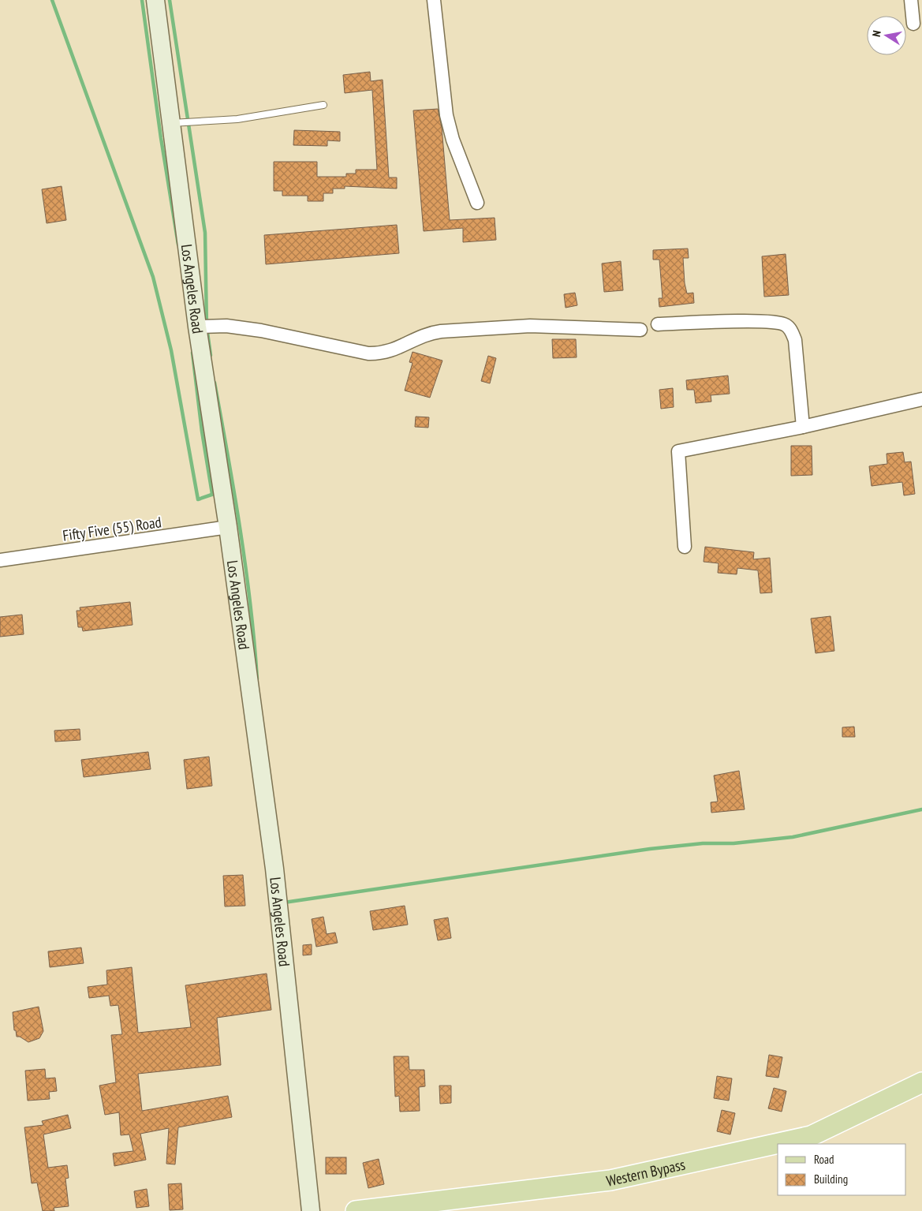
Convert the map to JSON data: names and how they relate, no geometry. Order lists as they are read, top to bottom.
{
  "streets": {
    "main road": ["Los Angeles Road", "Western Bypass"],
    "street": ["Fifty Five (55) Road"]
  },
  "crossings": [
    ["Los Angeles Road", "Fifty Five (55) Road"]
  ],
  "legend": ["Road", "Building"],
  "north": "left"
}
